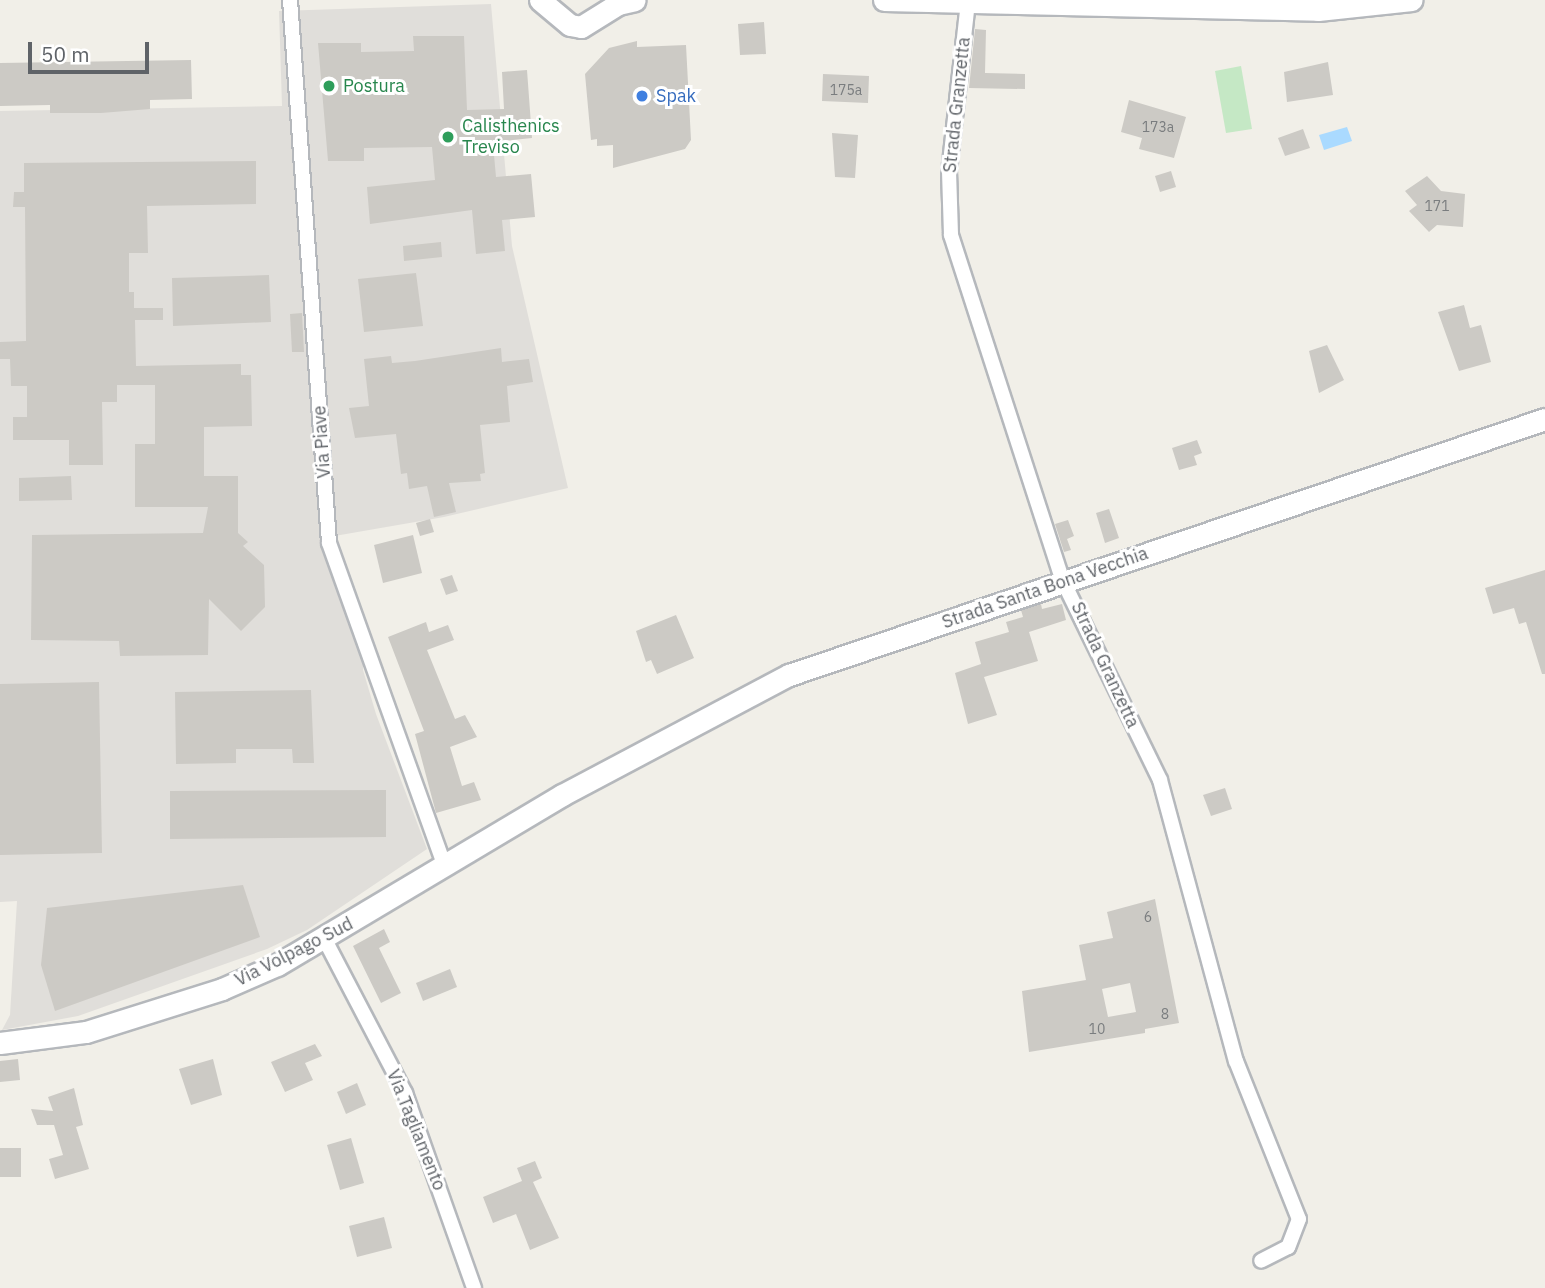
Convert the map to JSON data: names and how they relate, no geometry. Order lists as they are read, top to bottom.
{
  "streets": {
    "street": [
      "Strada Granzetta",
      "Via Piave",
      "Strada Santa Bona Vecchia",
      "Via Volpago Sud",
      "Via Tagliamento"
    ]
  },
  "crossings": [
    ["Strada Granzetta", "Strada Santa Bona Vecchia"],
    ["Via Piave", "Via Volpago Sud"],
    ["Strada Santa Bona Vecchia", "Via Volpago Sud"],
    ["Via Volpago Sud", "Via Tagliamento"]
  ],
  "places": ["Postura", "Spak", "Calisthenics Treviso"],
  "house_numbers": [
    "175a",
    "173a",
    "171",
    "6",
    "8",
    "10"
  ],
  "scale_bar": "50 m"
}
